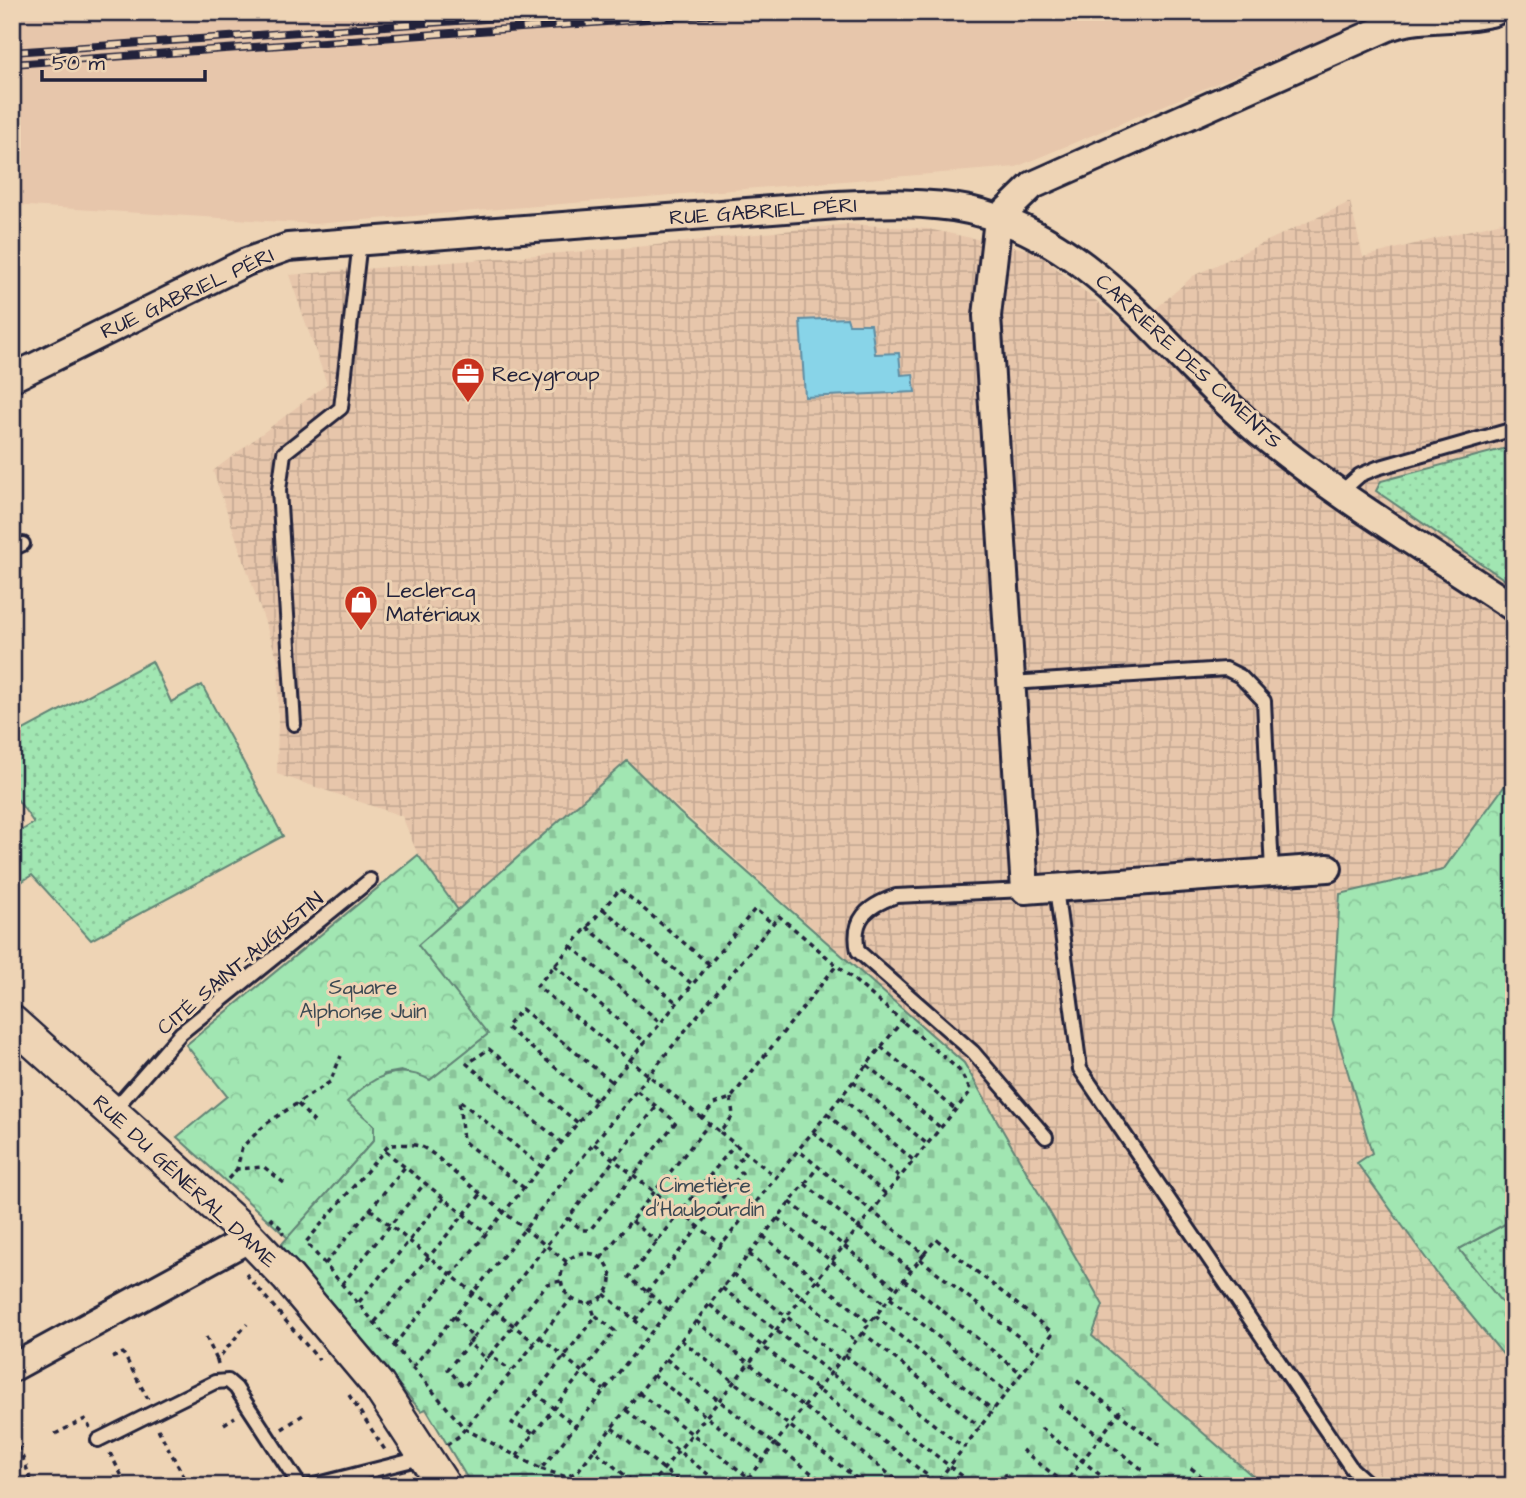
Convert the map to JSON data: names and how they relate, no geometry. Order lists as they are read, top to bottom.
{
  "streets": {
    "street": ["RUE GABRIEL PÉRI", "CARRIÈRE DES CIMENTS", "RUE DU GÉNÉRAL DAME"],
    "lane": ["CITÉ SAINT-AUGUSTIN"]
  },
  "crossings": [
    ["RUE GABRIEL PÉRI", "CARRIÈRE DES CIMENTS"],
    ["CITÉ SAINT-AUGUSTIN", "RUE DU GÉNÉRAL DAME"]
  ],
  "parks": ["Square Alphonse Juin", "Cimetière d'Haubourdin"],
  "places": {
    "office": ["Recygroup"],
    "shop": ["Leclercq Matériaux"]
  },
  "scale_bar": "50 m"
}
